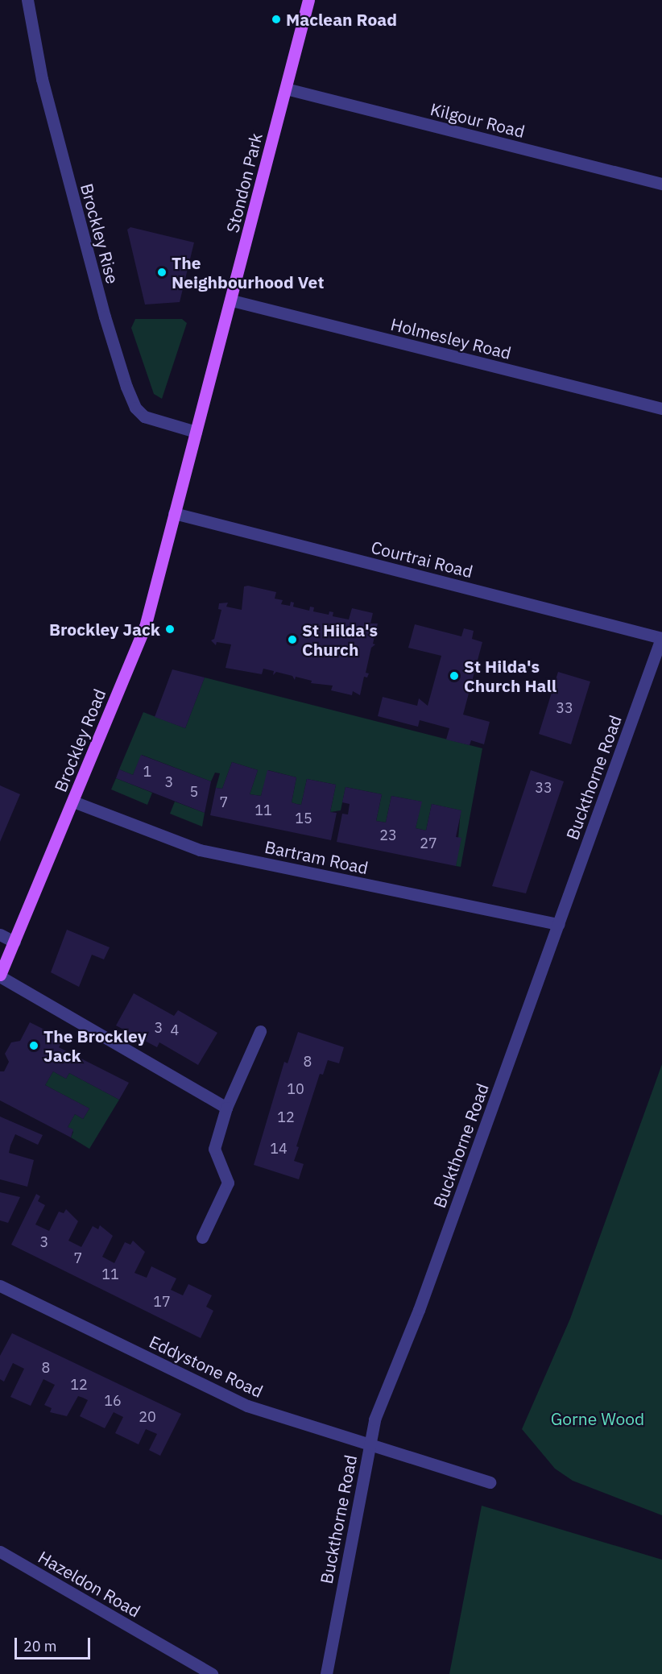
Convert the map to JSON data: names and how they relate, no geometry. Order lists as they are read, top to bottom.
{
  "streets": {
    "main road": ["Stondon Park", "Brockley Road"],
    "street": [
      "Kilgour Road",
      "Brockley Rise",
      "Holmesley Road",
      "Courtrai Road",
      "Buckthorne Road",
      "Bartram Road",
      "Eddystone Road",
      "Hazeldon Road"
    ]
  },
  "crossings": [
    ["Kilgour Road", "Stondon Park"],
    ["Stondon Park", "Brockley Rise"],
    ["Stondon Park", "Holmesley Road"],
    ["Stondon Park", "Courtrai Road"],
    ["Stondon Park", "Brockley Road"],
    ["Courtrai Road", "Brockley Road"],
    ["Courtrai Road", "Buckthorne Road"],
    ["Brockley Road", "Bartram Road"],
    ["Buckthorne Road", "Bartram Road"],
    ["Buckthorne Road", "Eddystone Road"]
  ],
  "parks": ["Gorne Wood"],
  "places": [
    "Maclean Road",
    "The Neighbourhood Vet",
    "Brockley Jack",
    "St Hilda's Church",
    "St Hilda's Church Hall",
    "The Brockley Jack"
  ],
  "house_numbers": [
    "33",
    "1",
    "3",
    "33",
    "5",
    "7",
    "11",
    "15",
    "23",
    "27",
    "3",
    "4",
    "8",
    "10",
    "12",
    "14",
    "3",
    "7",
    "11",
    "17",
    "8",
    "12",
    "16",
    "20"
  ],
  "scale_bar": "20 m"
}
